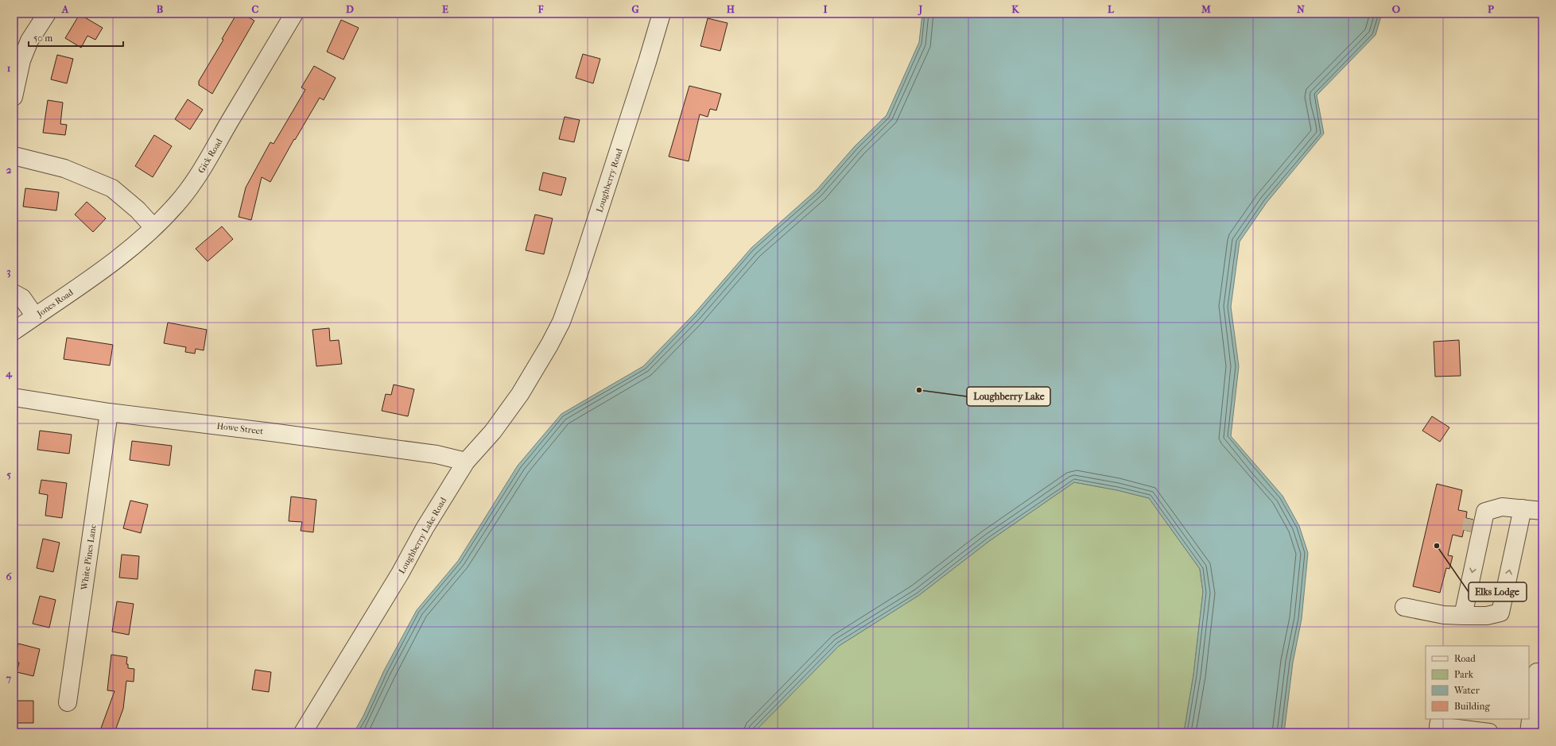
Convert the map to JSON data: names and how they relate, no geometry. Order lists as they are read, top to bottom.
{
  "streets": {
    "street": [
      "Gick Road",
      "Loughberry Road",
      "Jones Road",
      "Howe Street",
      "Loughberry Lake Road",
      "White Pines Lane"
    ]
  },
  "crossings": [
    ["Gick Road", "Jones Road"],
    ["Loughberry Road", "Loughberry Lake Road"],
    ["Howe Street", "Loughberry Lake Road"],
    ["Howe Street", "White Pines Lane"]
  ],
  "places": ["Loughberry Lake", "Elks Lodge"],
  "legend": [
    "Road",
    "Park",
    "Water",
    "Building"
  ],
  "scale_bar": "50 m",
  "grid": {
    "columns": [
      "A",
      "B",
      "C",
      "D",
      "E",
      "F",
      "G",
      "H",
      "I",
      "J",
      "K",
      "L",
      "M",
      "N",
      "O",
      "P"
    ],
    "rows": [
      "1",
      "2",
      "3",
      "4",
      "5",
      "6",
      "7"
    ]
  }
}
